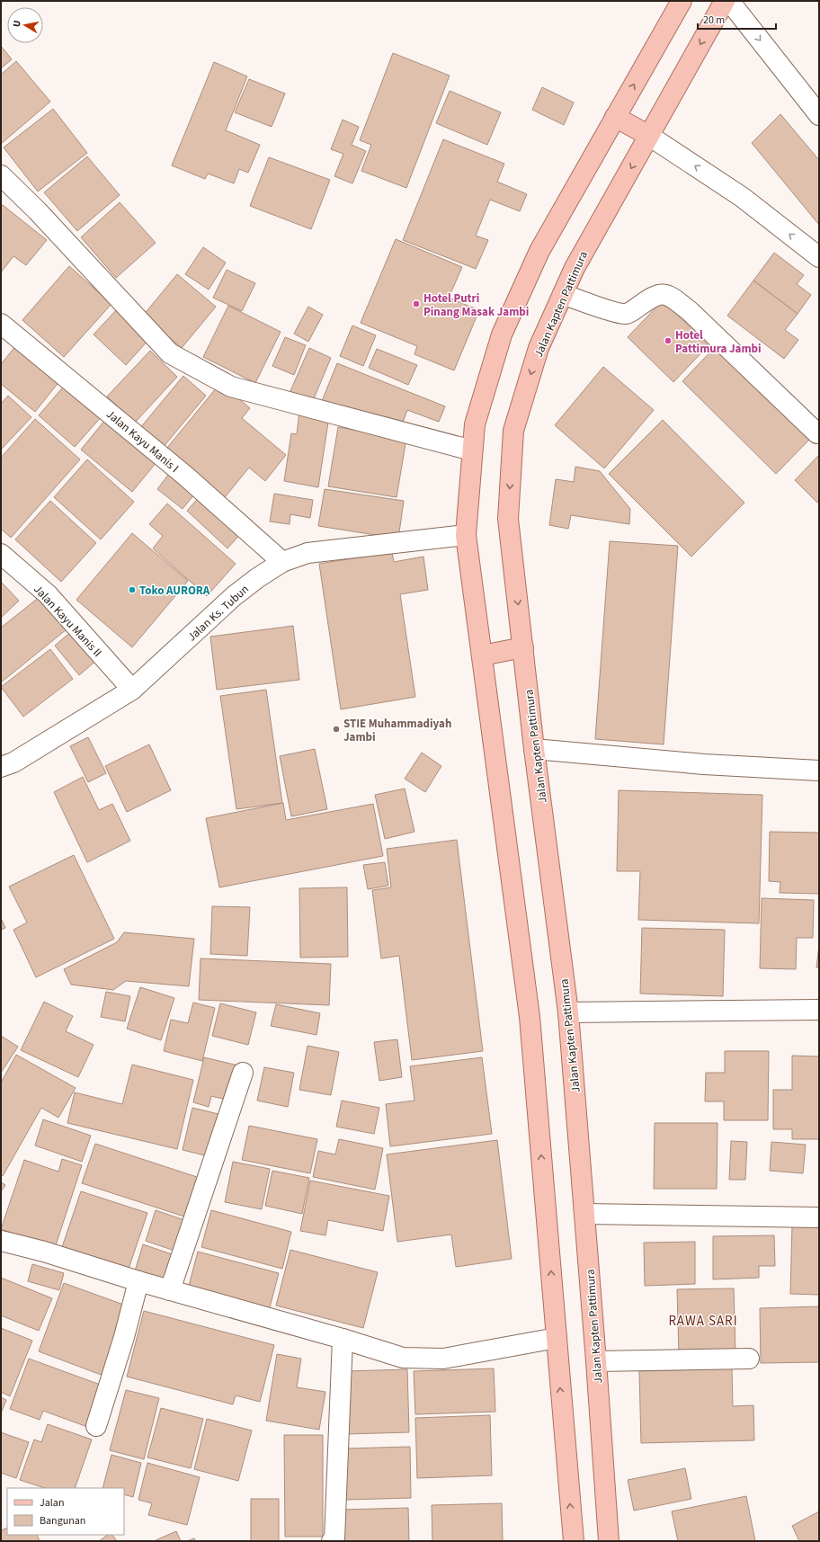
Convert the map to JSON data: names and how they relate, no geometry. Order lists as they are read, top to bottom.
{
  "streets": {
    "main road": ["Jalan Kapten Pattimura"],
    "street": ["Jalan Kayu Manis I", "Jalan Ks. Tubun", "Jalan Kayu Manis II"]
  },
  "crossings": [
    ["Jalan Kayu Manis I", "Jalan Ks. Tubun"],
    ["Jalan Ks. Tubun", "Jalan Kayu Manis II"]
  ],
  "districts": ["RAWA SARI"],
  "places": [
    "Hotel Putri Pinang Masak Jambi",
    "Hotel Pattimura Jambi",
    "Toko AURORA",
    "STIE Muhammadiyah Jambi"
  ],
  "legend": ["Jalan", "Bangunan"],
  "scale_bar": "20 m",
  "north": "left"
}
